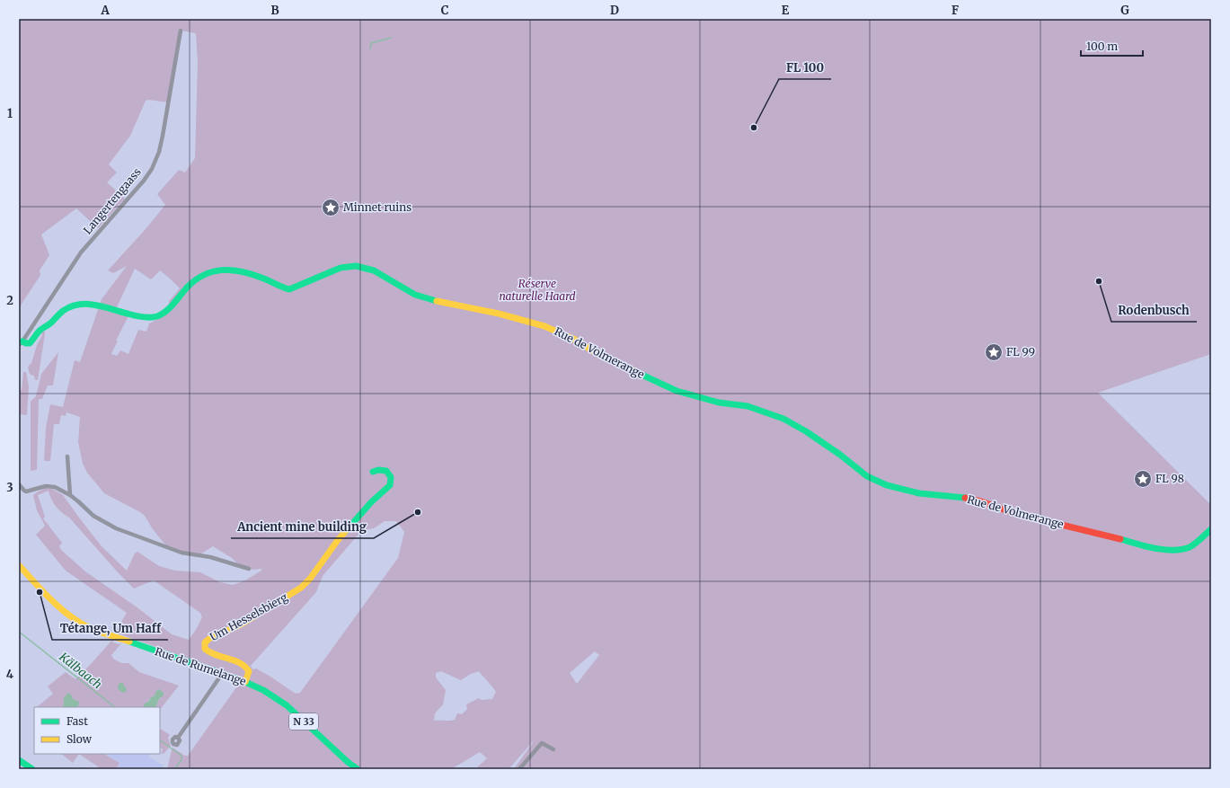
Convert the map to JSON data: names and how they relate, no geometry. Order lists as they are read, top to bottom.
{
  "streets": {
    "street": [
      "Langertengaass",
      "Rue de Volmerange",
      "Um Hesselsbierg",
      "Rue de Rumelange",
      "N 33"
    ]
  },
  "crossings": [
    ["Langertengaass", "Rue de Volmerange"],
    ["Um Hesselsbierg", "Rue de Rumelange"]
  ],
  "water": ["Kälbaach"],
  "parks": ["Réserve naturelle Haard"],
  "places": {
    "other": [
      "FL 100",
      "Rodenbusch",
      "Ancient mine building",
      "Tétange, Um Haff"
    ],
    "place": ["Minnet ruins", "FL 99", "FL 98"]
  },
  "legend": ["Fast", "Slow"],
  "scale_bar": "100 m",
  "grid": {
    "columns": [
      "A",
      "B",
      "C",
      "D",
      "E",
      "F",
      "G"
    ],
    "rows": [
      "1",
      "2",
      "3",
      "4"
    ]
  }
}
